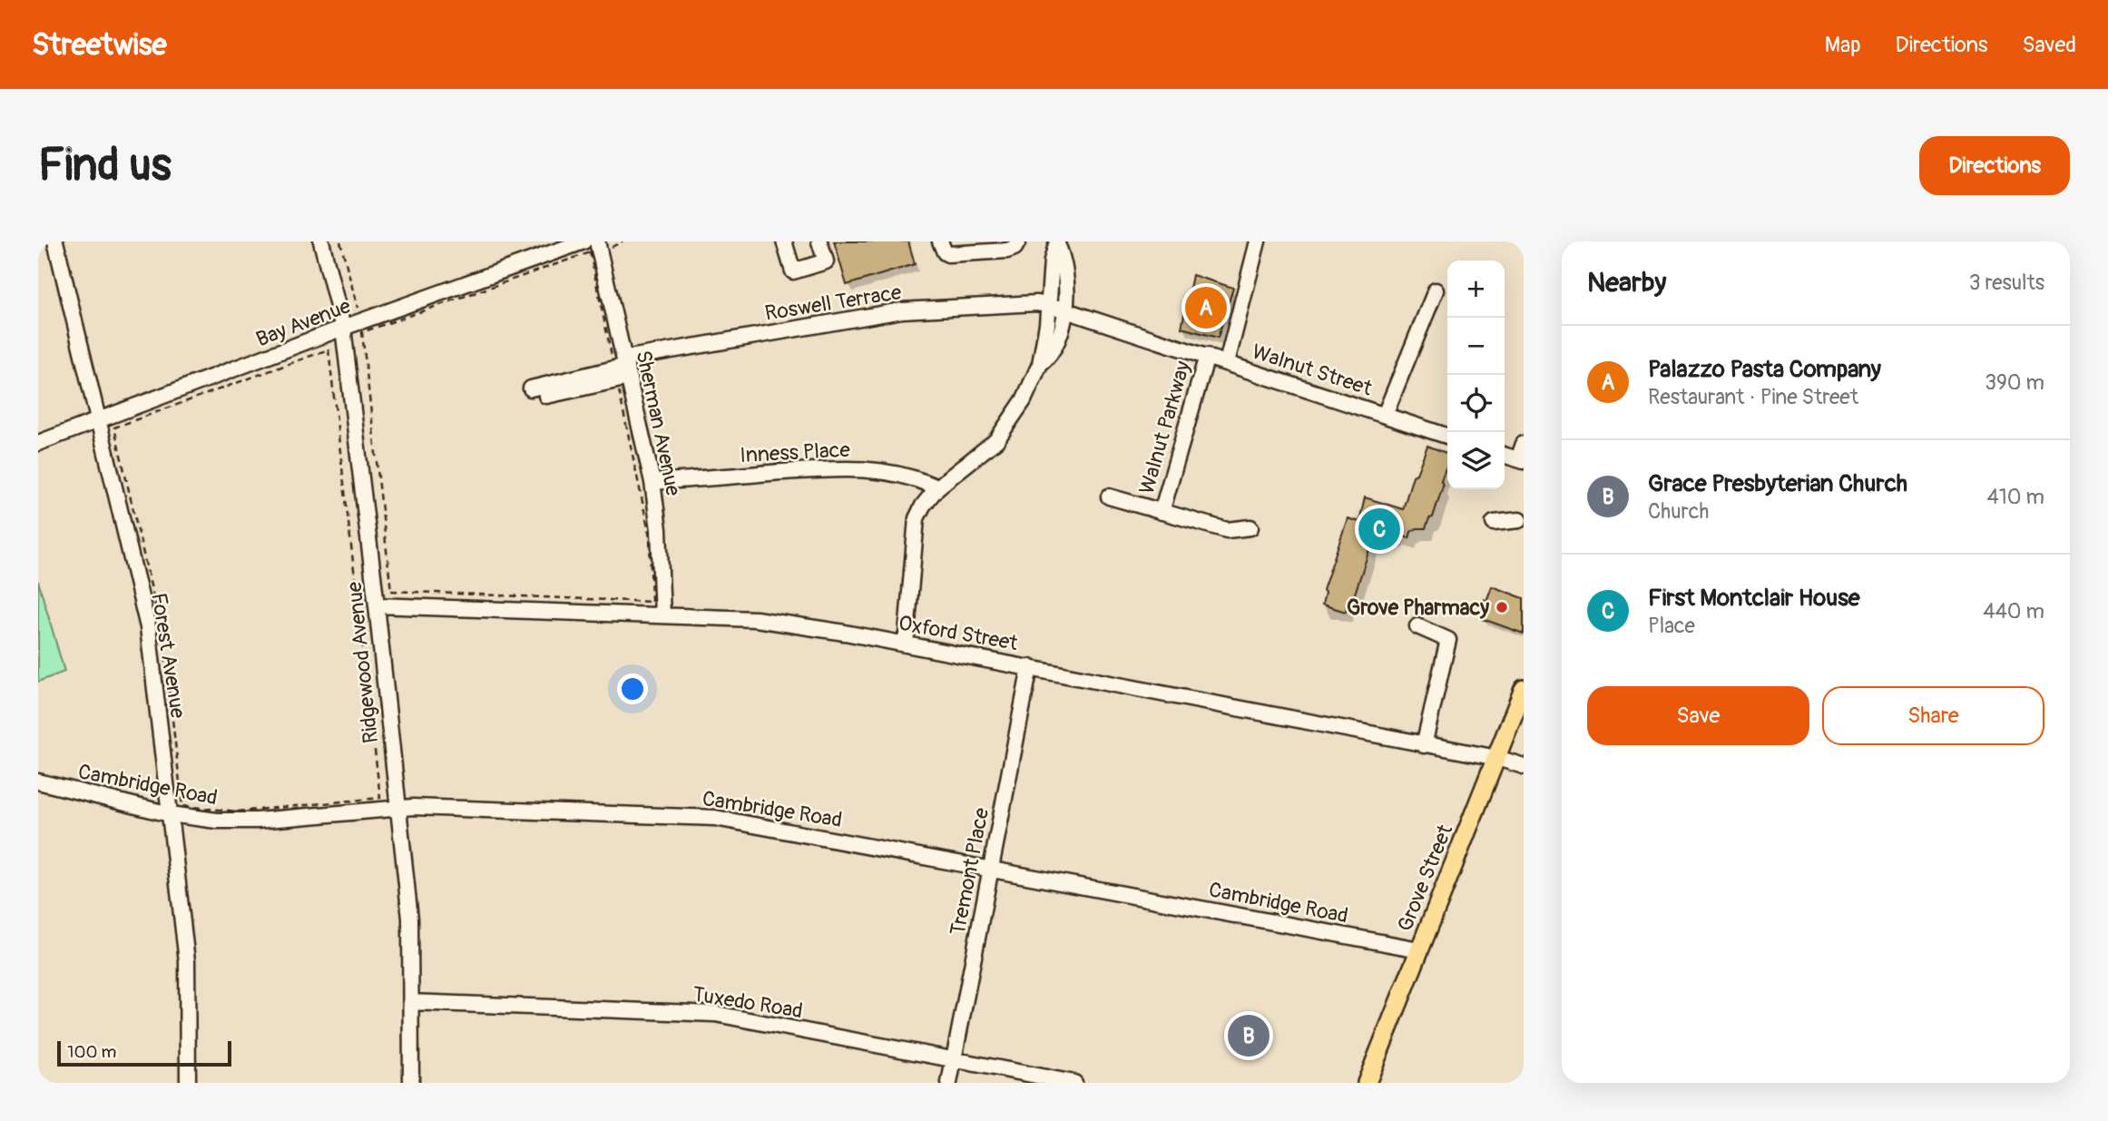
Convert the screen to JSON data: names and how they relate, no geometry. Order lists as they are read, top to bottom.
{
  "streets": {
    "main road": ["Grove Street"],
    "street": [
      "Roswell Terrace",
      "Bay Avenue",
      "Walnut Street",
      "Sherman Avenue",
      "Walnut Parkway",
      "Inness Place",
      "Oxford Street",
      "Forest Avenue",
      "Ridgewood Avenue",
      "Cambridge Road",
      "Tremont Place",
      "Tuxedo Road"
    ]
  },
  "crossings": [
    ["Roswell Terrace", "Walnut Street"],
    ["Roswell Terrace", "Sherman Avenue"],
    ["Bay Avenue", "Forest Avenue"],
    ["Bay Avenue", "Ridgewood Avenue"],
    ["Walnut Street", "Walnut Parkway"],
    ["Sherman Avenue", "Inness Place"],
    ["Sherman Avenue", "Oxford Street"],
    ["Oxford Street", "Ridgewood Avenue"],
    ["Oxford Street", "Tremont Place"],
    ["Oxford Street", "Grove Street"],
    ["Forest Avenue", "Cambridge Road"],
    ["Ridgewood Avenue", "Cambridge Road"],
    ["Ridgewood Avenue", "Tuxedo Road"],
    ["Cambridge Road", "Tremont Place"],
    ["Cambridge Road", "Grove Street"],
    ["Tremont Place", "Tuxedo Road"]
  ],
  "places": ["Grove Pharmacy"],
  "scale_bar": "100 m",
  "page": {
    "header": "Streetwise",
    "nav": ["Map", "Directions", "Saved"],
    "buttons": [
      "Directions",
      ["Save", "Share"]
    ],
    "title": "Find us",
    "heading": ["Nearby", "3 results"],
    "map_buttons": ["+", "−"],
    "pins": ["A", "C", "B"],
    "list": [
      {
        "mark": "A",
        "name": "Palazzo Pasta Company",
        "note": "Restaurant · Pine Street",
        "value": "390 m"
      },
      {
        "mark": "B",
        "name": "Grace Presbyterian Church",
        "note": "Church",
        "value": "410 m"
      },
      {
        "mark": "C",
        "name": "First Montclair House",
        "note": "Place",
        "value": "440 m"
      }
    ],
    "scale": "100 m"
  }
}
